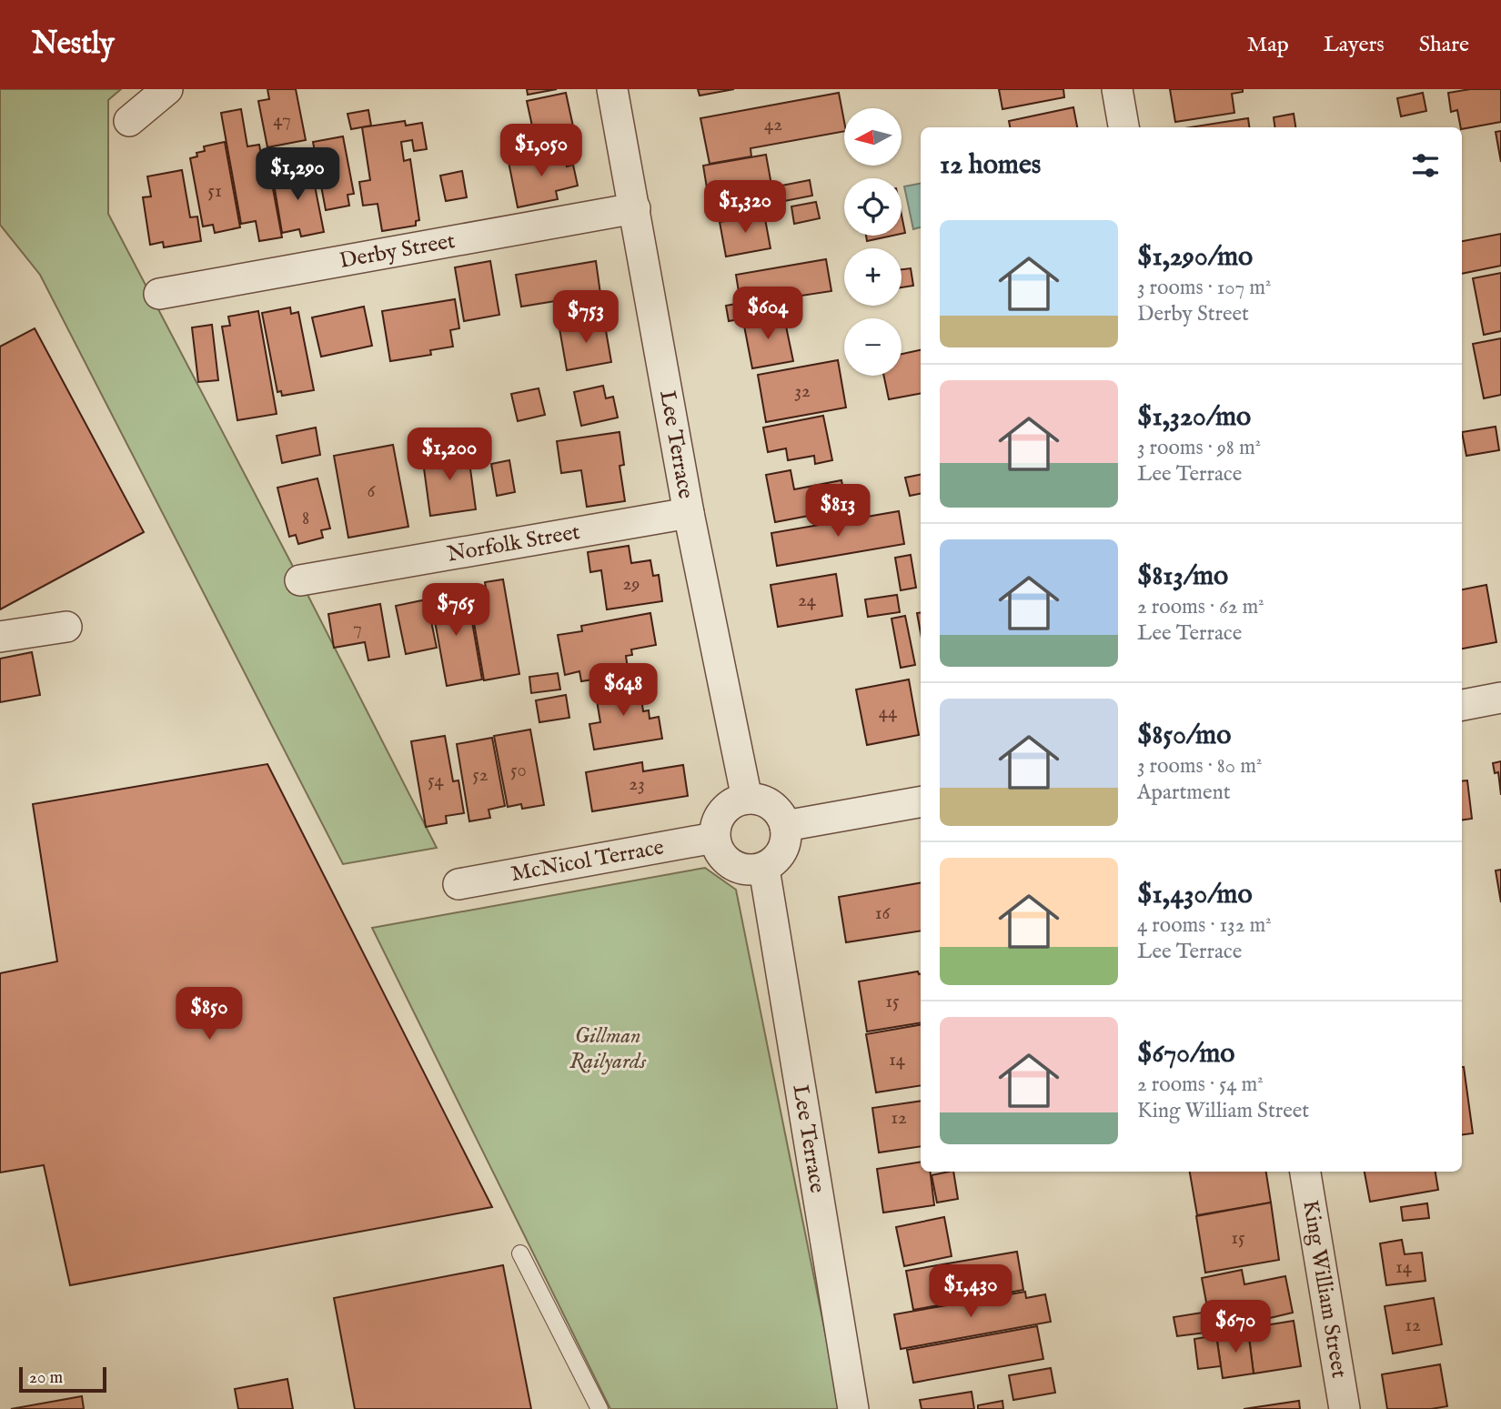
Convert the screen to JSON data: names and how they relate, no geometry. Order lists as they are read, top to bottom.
{
  "streets": {
    "street": [
      "Derby Street",
      "Lee Terrace",
      "Norfolk Street",
      "McNicol Terrace",
      "King William Street"
    ]
  },
  "crossings": [
    ["Derby Street", "Lee Terrace"],
    ["Lee Terrace", "Norfolk Street"],
    ["Lee Terrace", "McNicol Terrace"]
  ],
  "parks": ["Gillman Railyards"],
  "house_numbers": [
    "47",
    "42",
    "51",
    "32",
    "6",
    "8",
    "29",
    "24",
    "7",
    "44",
    "50",
    "52",
    "54",
    "23",
    "16",
    "15",
    "14",
    "12",
    "15",
    "14",
    "12"
  ],
  "scale_bar": "20 m",
  "north": "left",
  "page": {
    "header": "Nestly",
    "nav": ["Map", "Layers", "Share"],
    "map_buttons": ["+", "−"],
    "price": [
      "$1,050",
      "$1,290",
      "$1,320",
      "$604",
      "$753",
      "$1,200",
      "$813",
      "$765",
      "$648",
      "$850",
      "$1,430",
      "$670"
    ],
    "heading": "12 homes",
    "list": [
      {
        "name": "$1,290/mo",
        "note": "3 rooms · 107 m² · Derby Street"
      },
      {
        "name": "$1,320/mo",
        "note": "3 rooms · 98 m² · Lee Terrace"
      },
      {
        "name": "$813/mo",
        "note": "2 rooms · 62 m² · Lee Terrace"
      },
      {
        "name": "$850/mo",
        "note": "3 rooms · 80 m² · Apartment"
      },
      {
        "name": "$1,430/mo",
        "note": "4 rooms · 132 m² · Lee Terrace"
      },
      {
        "name": "$670/mo",
        "note": "2 rooms · 54 m² · King William Street"
      }
    ],
    "scale": "20 m"
  }
}
